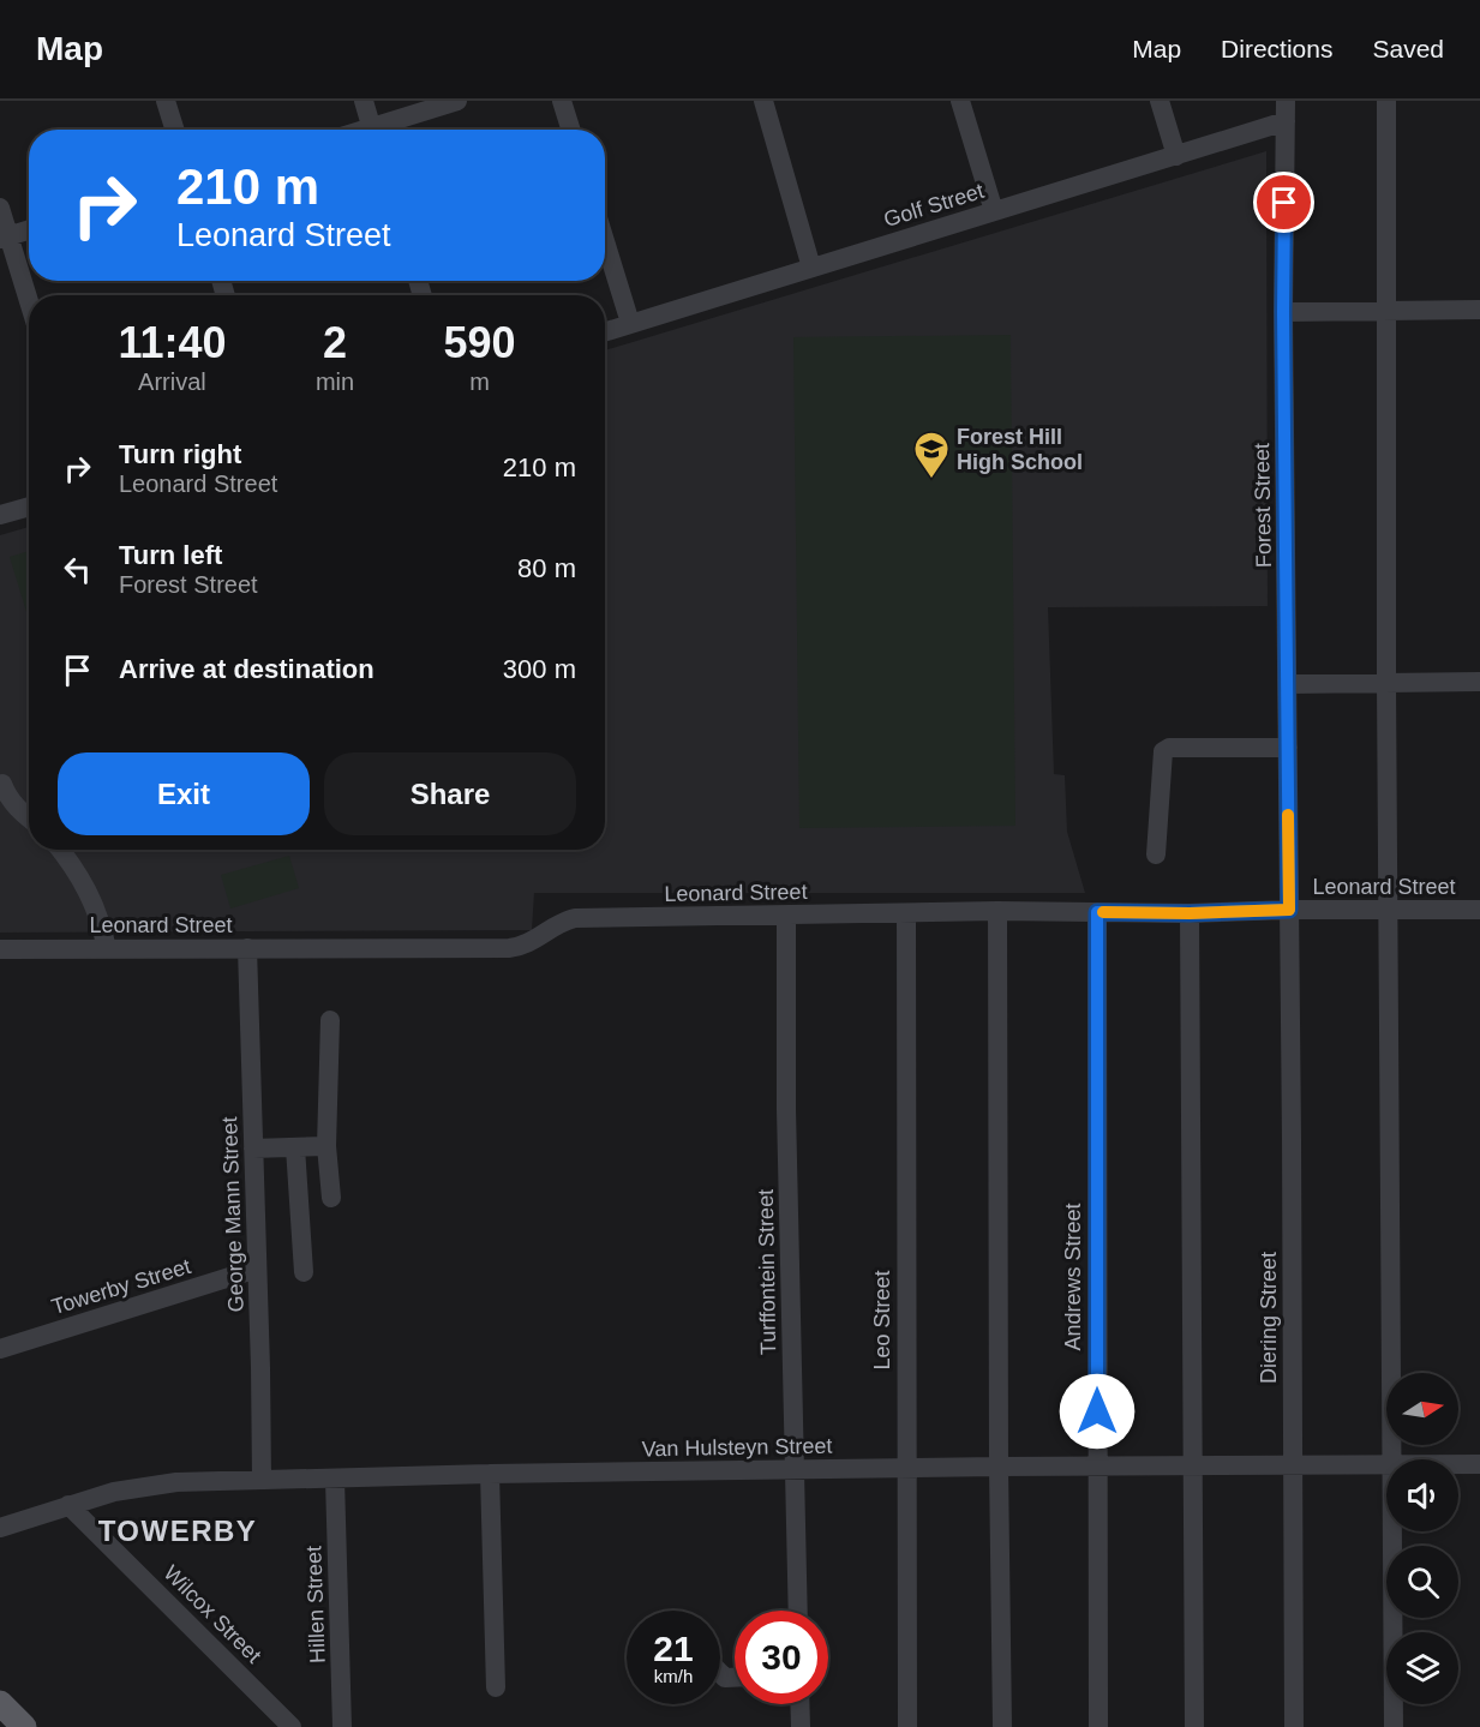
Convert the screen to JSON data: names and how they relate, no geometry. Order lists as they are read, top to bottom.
{
  "streets": {
    "street": [
      "Golf Street",
      "Forest Street",
      "Leonard Street",
      "George Mann Street",
      "Turffontein Street",
      "Andrews Street",
      "Towerby Street",
      "Diering Street",
      "Leo Street",
      "Van Hulsteyn Street",
      "Hillen Street",
      "Wilcox Street"
    ]
  },
  "crossings": [
    ["Golf Street", "Forest Street"],
    ["Forest Street", "Leonard Street"],
    ["Forest Street", "Diering Street"],
    ["Leonard Street", "George Mann Street"],
    ["Leonard Street", "Turffontein Street"],
    ["Leonard Street", "Andrews Street"],
    ["Leonard Street", "Diering Street"],
    ["Leonard Street", "Leo Street"],
    ["George Mann Street", "Towerby Street"],
    ["George Mann Street", "Van Hulsteyn Street"],
    ["Turffontein Street", "Van Hulsteyn Street"],
    ["Andrews Street", "Van Hulsteyn Street"],
    ["Diering Street", "Van Hulsteyn Street"],
    ["Leo Street", "Van Hulsteyn Street"],
    ["Van Hulsteyn Street", "Hillen Street"],
    ["Van Hulsteyn Street", "Wilcox Street"]
  ],
  "districts": ["TOWERBY"],
  "places": {
    "school or university": ["Forest Hill High School"]
  },
  "north": "right",
  "page": {
    "header": "Map",
    "nav": ["Map", "Directions", "Saved"],
    "turn": ["210 m", "Leonard Street"],
    "eta": [
      "11:40",
      "Arrival",
      "2",
      "min",
      "590",
      "m"
    ],
    "list": [
      {
        "name": "Turn right",
        "note": "Leonard Street",
        "value": "210 m"
      },
      {
        "name": "Turn left",
        "note": "Forest Street",
        "value": "80 m"
      },
      {
        "name": "Arrive at destination",
        "value": "300 m"
      }
    ],
    "buttons": ["Exit", "Share"],
    "speed": "21 km/h",
    "limit": "30"
  }
}
